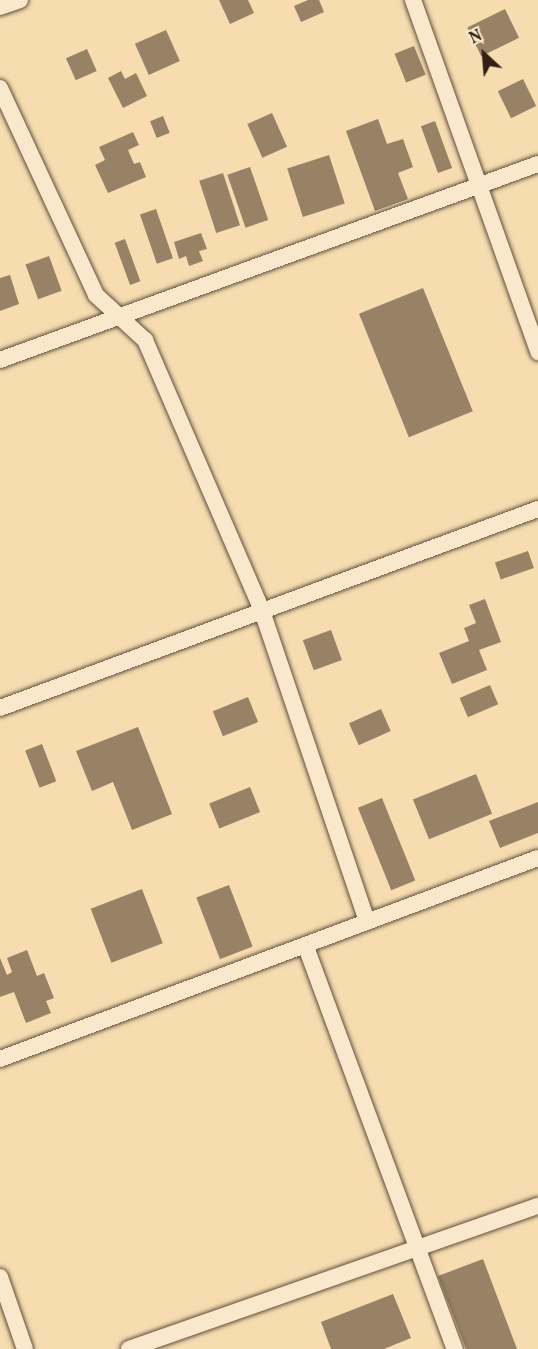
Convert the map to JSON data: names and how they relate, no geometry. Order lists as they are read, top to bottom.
{
  "north": "top left"
}
